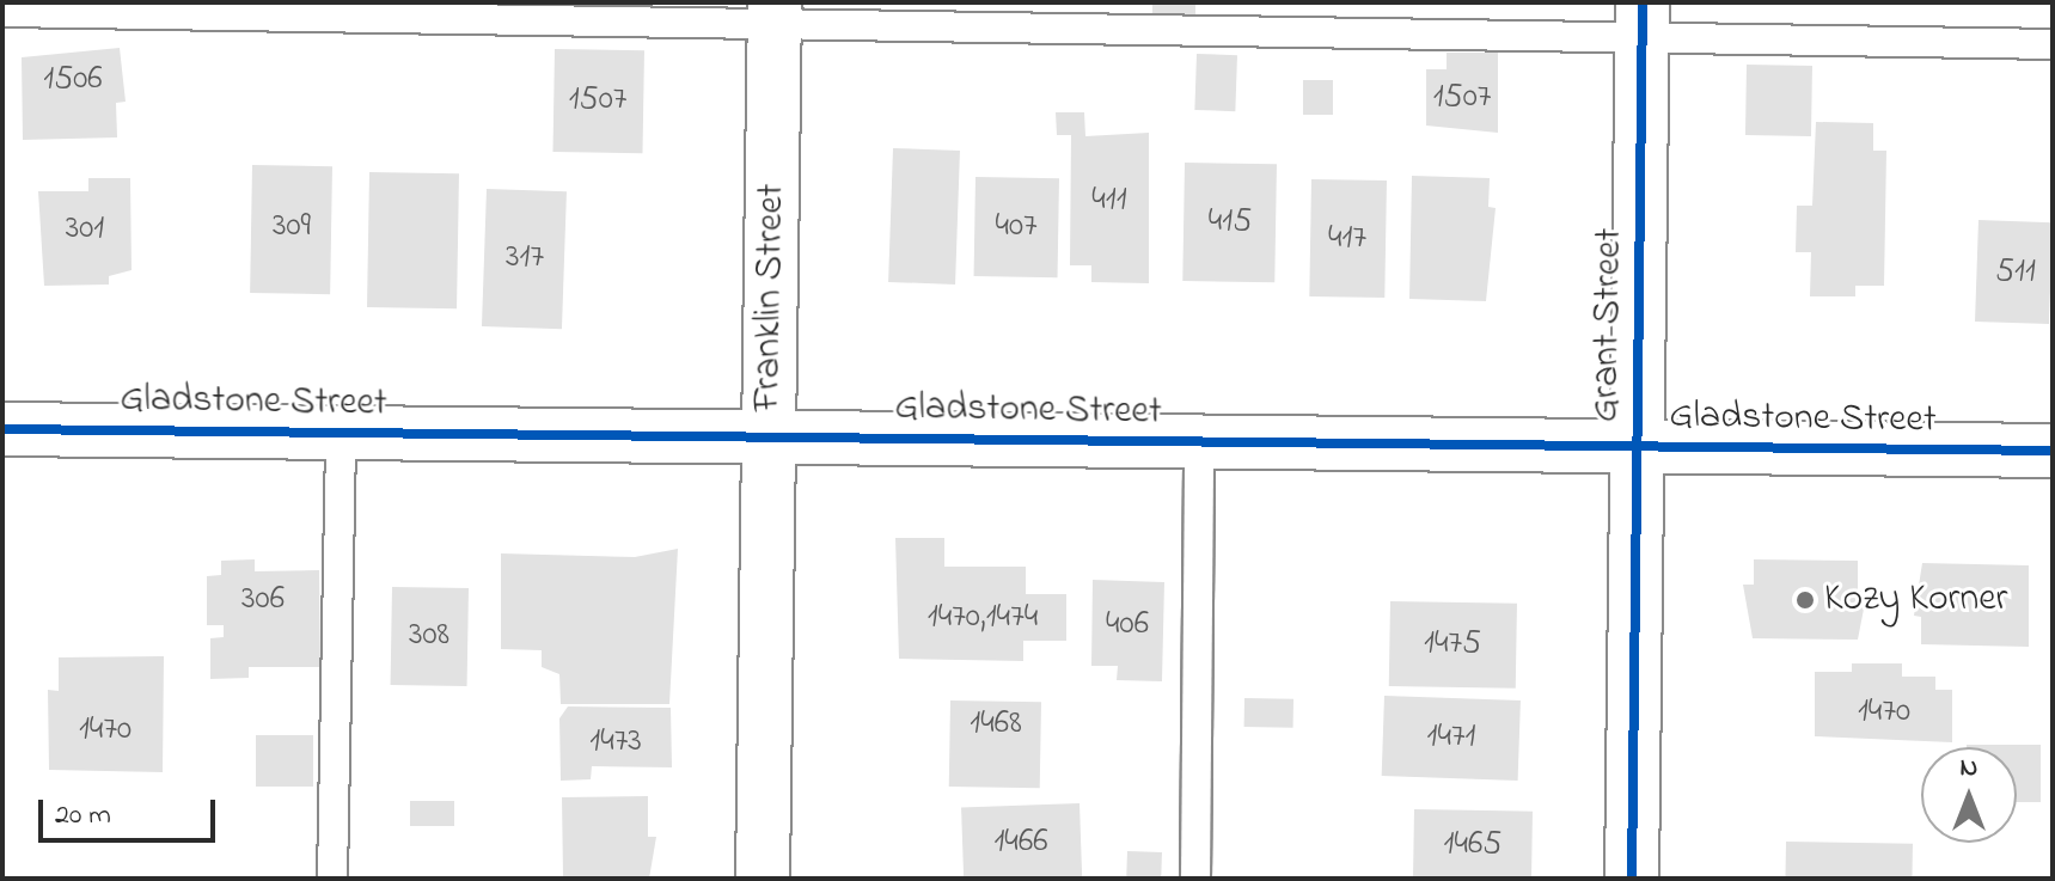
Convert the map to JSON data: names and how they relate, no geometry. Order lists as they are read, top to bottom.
{
  "streets": {
    "street": ["Franklin Street", "Grant Street", "Gladstone Street"]
  },
  "crossings": [
    ["Franklin Street", "Gladstone Street"],
    ["Grant Street", "Gladstone Street"]
  ],
  "places": ["Kozy Korner"],
  "house_numbers": [
    "1506",
    "1507",
    "1507",
    "411",
    "415",
    "309",
    "407",
    "301",
    "417",
    "317",
    "511",
    "306",
    "1470,1474",
    "406",
    "308",
    "1475",
    "1470",
    "1468",
    "1470",
    "1471",
    "1473",
    "1466",
    "1465"
  ],
  "scale_bar": "20 m",
  "north": "top"
}
